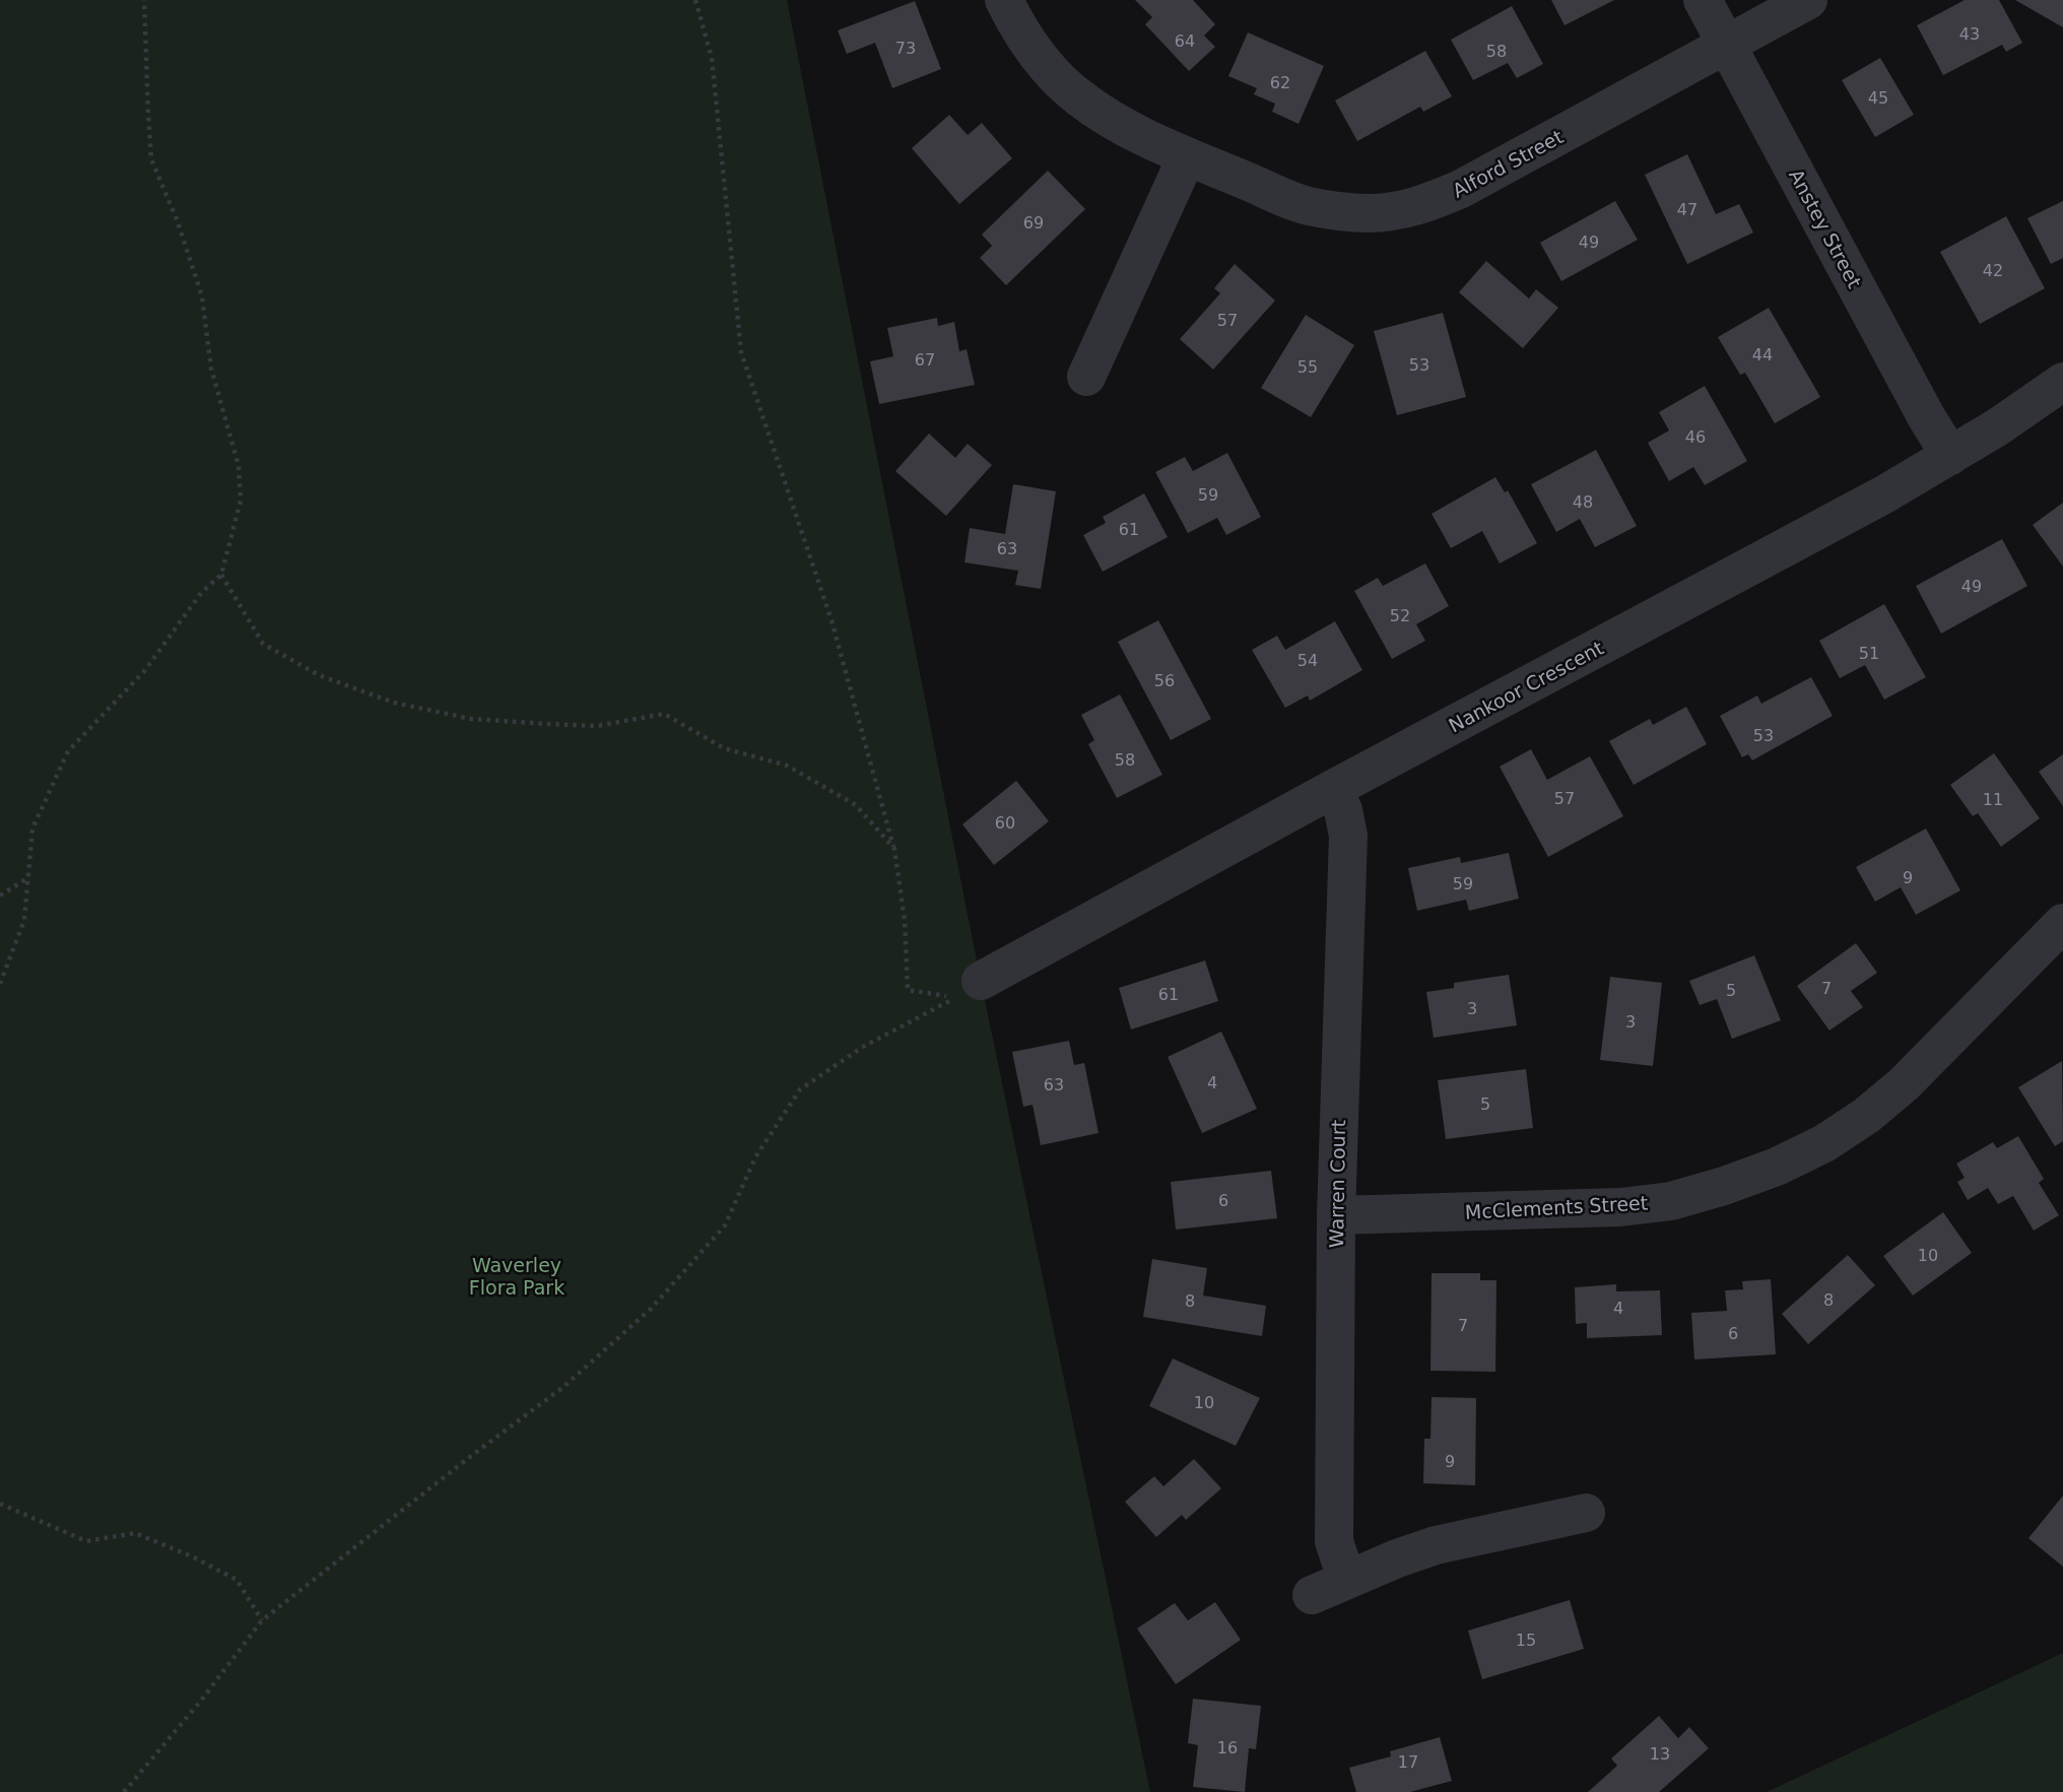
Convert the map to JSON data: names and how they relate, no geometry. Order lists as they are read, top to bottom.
{
  "streets": {
    "street": [
      "Alford Street",
      "Anstey Street",
      "Nankoor Crescent",
      "Warren Court",
      "McClements Street"
    ]
  },
  "crossings": [
    ["Alford Street", "Anstey Street"],
    ["Anstey Street", "Nankoor Crescent"],
    ["Nankoor Crescent", "Warren Court"],
    ["Warren Court", "McClements Street"]
  ],
  "parks": ["Waverley Flora Park"],
  "house_numbers": [
    "43",
    "64",
    "73",
    "58",
    "62",
    "45",
    "47",
    "69",
    "49",
    "42",
    "57",
    "44",
    "67",
    "53",
    "55",
    "46",
    "59",
    "48",
    "61",
    "63",
    "49",
    "52",
    "51",
    "54",
    "56",
    "53",
    "58",
    "57",
    "11",
    "60",
    "9",
    "59",
    "7",
    "5",
    "61",
    "3",
    "3",
    "4",
    "63",
    "5",
    "6",
    "10",
    "8",
    "8",
    "4",
    "7",
    "6",
    "10",
    "9",
    "15",
    "16",
    "13",
    "17"
  ]
}
